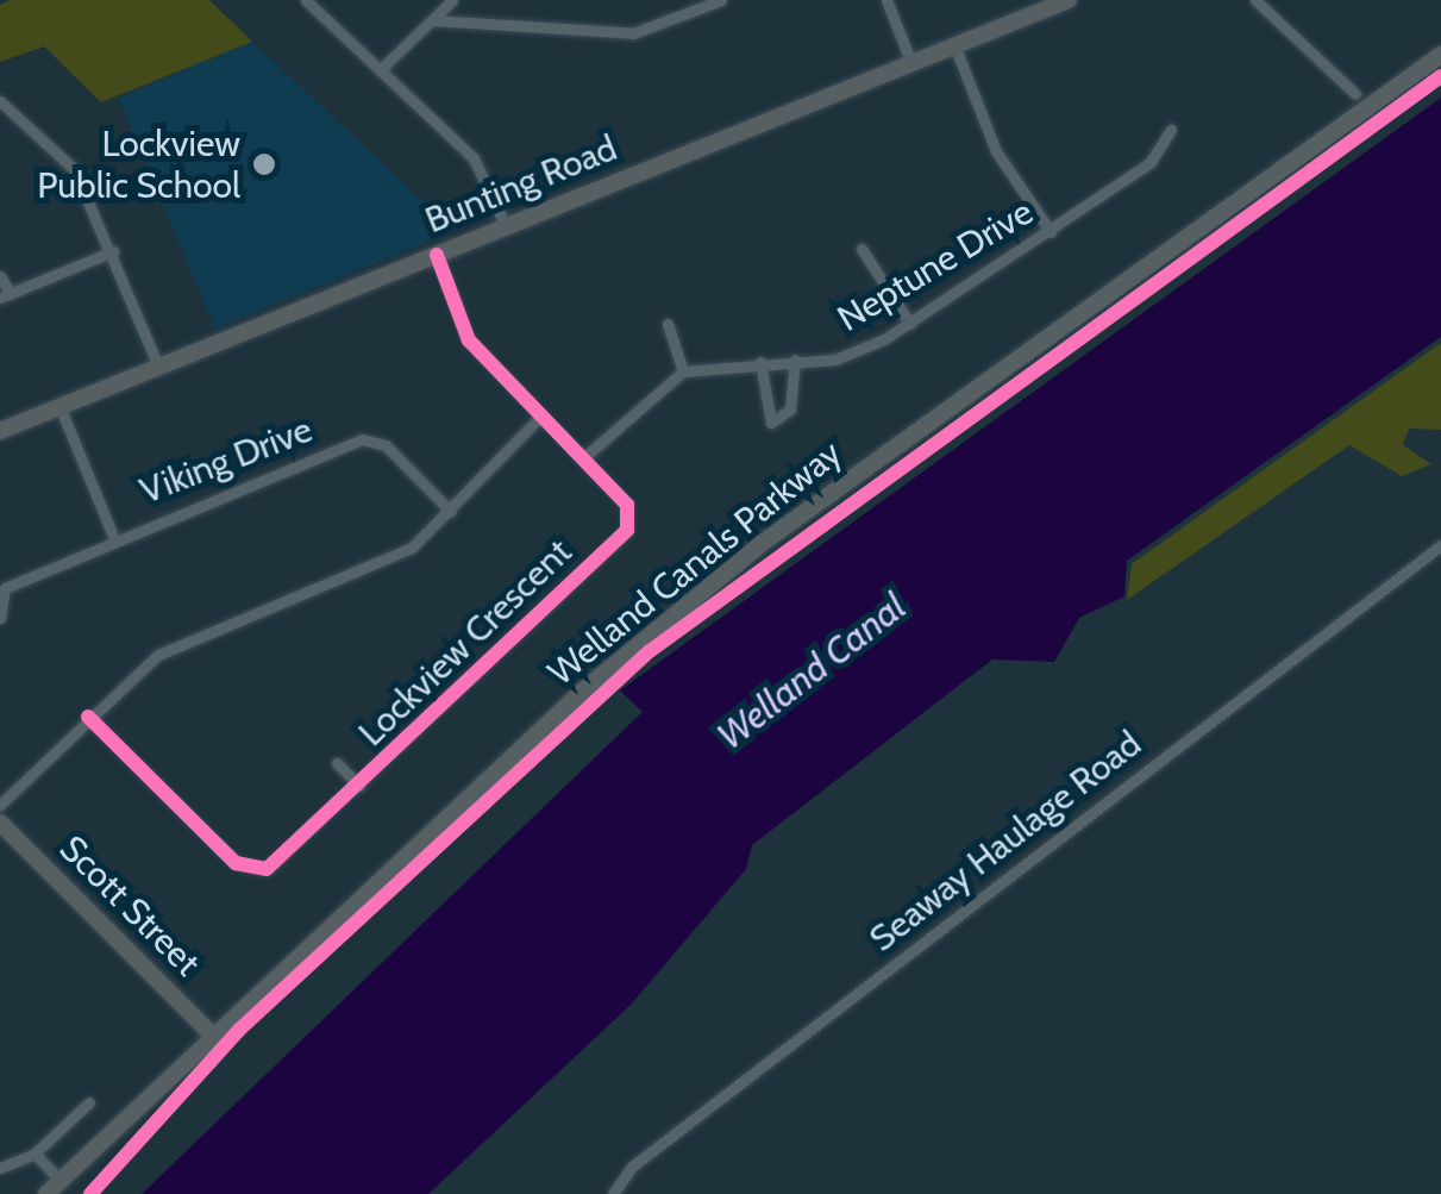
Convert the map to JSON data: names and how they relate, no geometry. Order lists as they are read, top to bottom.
{
  "streets": {
    "main road": ["Bunting Road", "Welland Canals Parkway", "Scott Street"],
    "street": [
      "Neptune Drive",
      "Viking Drive",
      "Lockview Crescent",
      "Seaway Haulage Road"
    ]
  },
  "crossings": [
    ["Bunting Road", "Lockview Crescent"],
    ["Welland Canals Parkway", "Scott Street"]
  ],
  "water": ["Welland Canal"],
  "places": ["Lockview Public School"]
}
